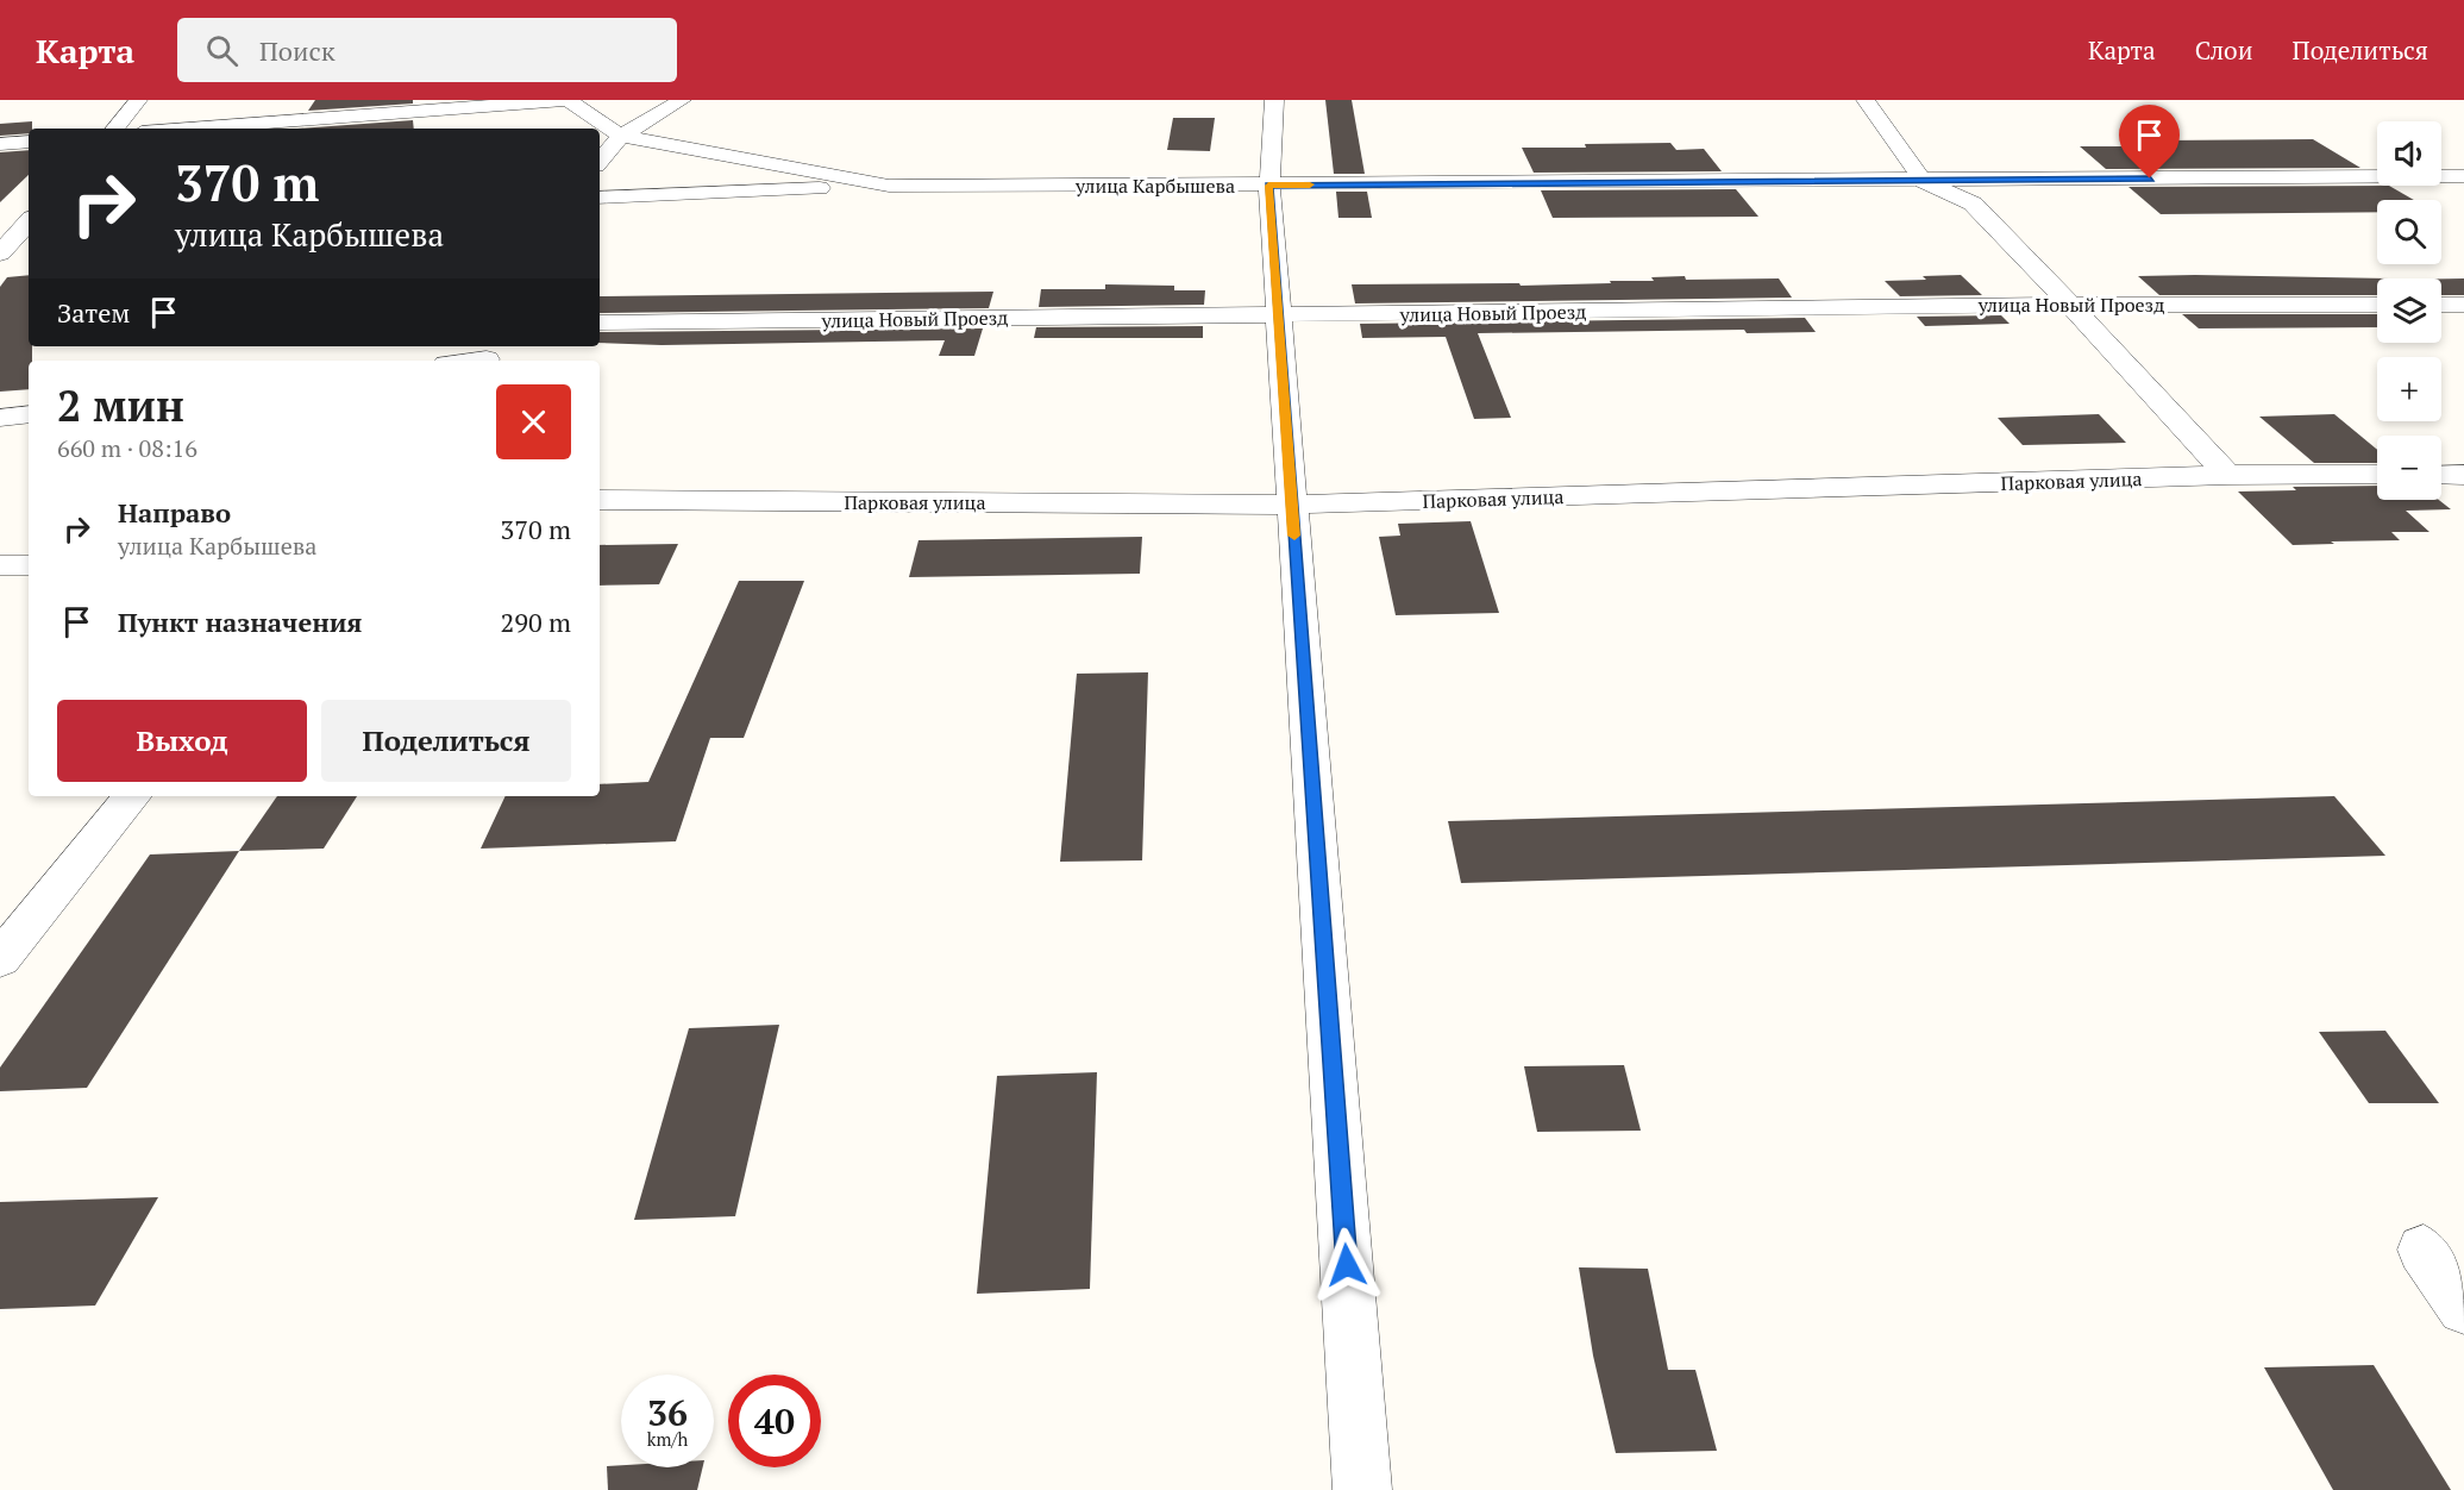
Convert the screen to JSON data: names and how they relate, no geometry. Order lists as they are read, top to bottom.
{
  "streets": {
    "street": ["улица Карбышева", "улица Новый Проезд", "Парковая улица"]
  },
  "page": {
    "header": "Карта",
    "search": "Поиск",
    "nav": ["Карта", "Слои", "Поделиться"],
    "map_buttons": ["+", "−"],
    "turn": ["370 m", "улица Карбышева"],
    "then": "Затем",
    "heading": ["2 мин", "660 m · 08:16"],
    "list": [
      {
        "name": "Направо",
        "note": "улица Карбышева",
        "value": "370 m"
      },
      {
        "name": "Пункт назначения",
        "value": "290 m"
      }
    ],
    "buttons": ["Выход", "Поделиться"],
    "speed": "36 km/h",
    "limit": "40"
  }
}
